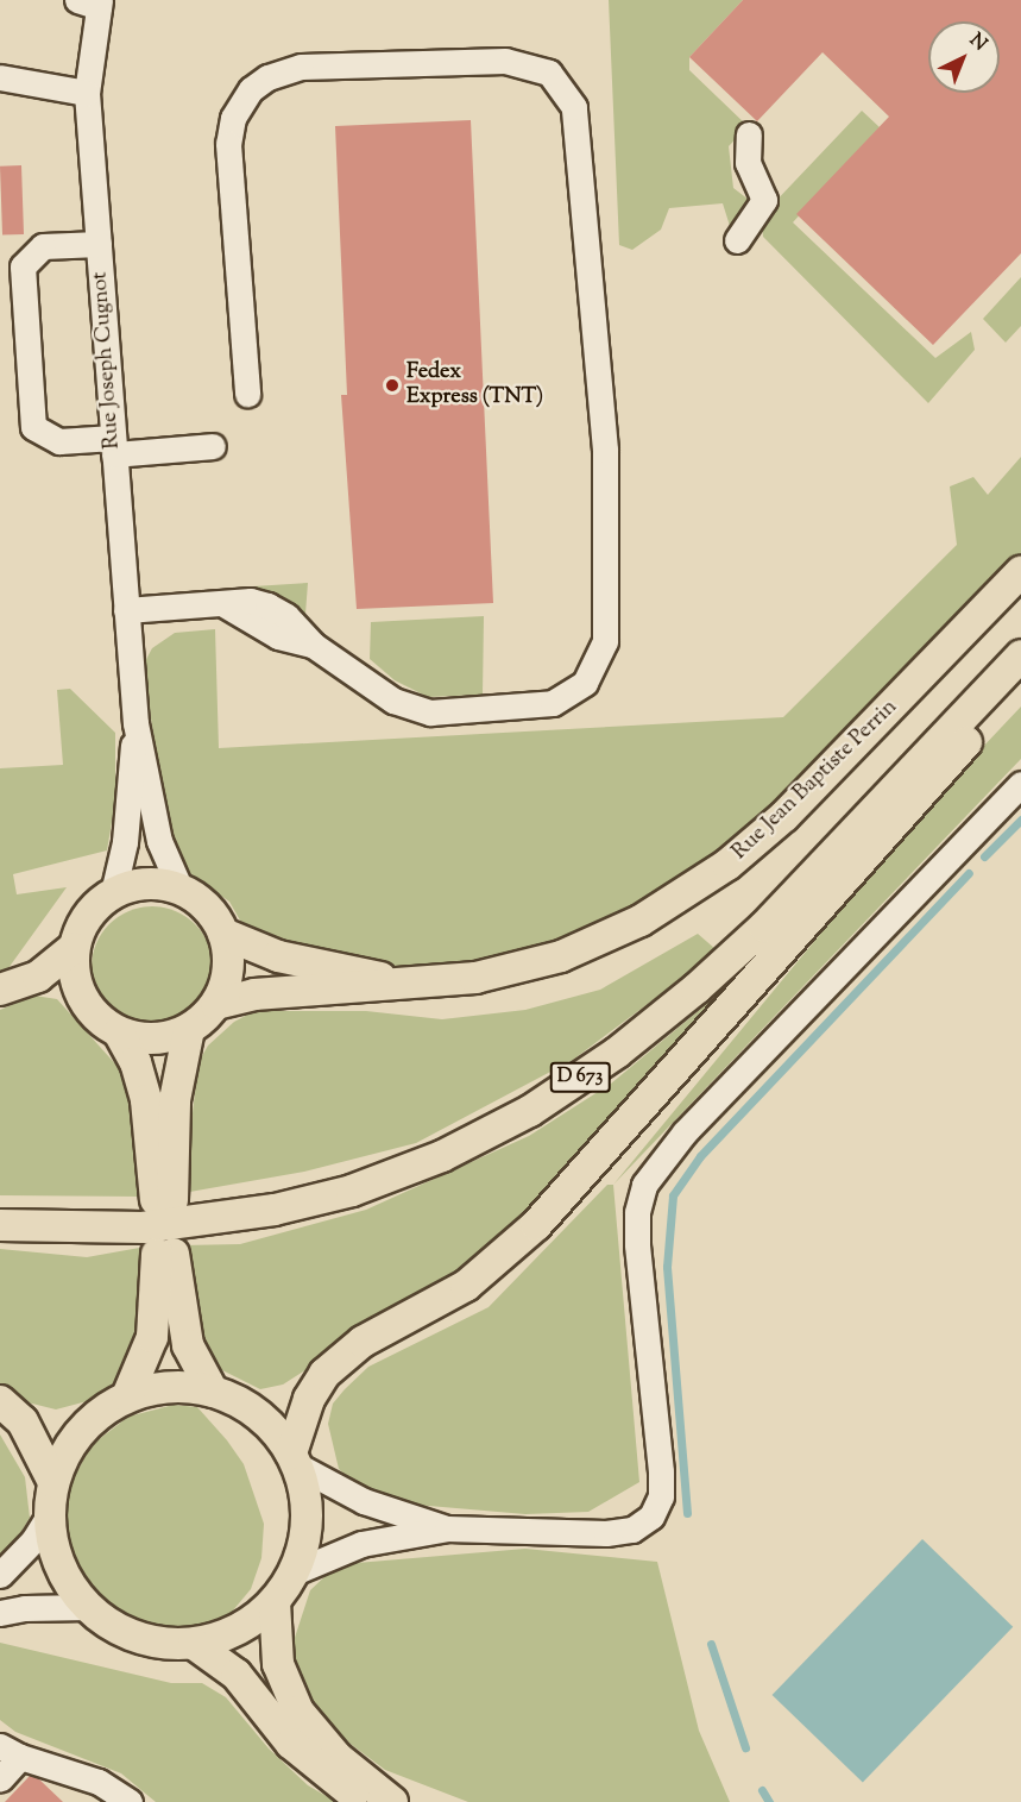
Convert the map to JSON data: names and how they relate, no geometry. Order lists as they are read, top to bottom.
{
  "streets": {
    "main road": ["Rue Jean Baptiste Perrin", "D 673"],
    "street": ["Rue Joseph Cugnot"]
  },
  "crossings": [
    ["Rue Joseph Cugnot", "Rue Jean Baptiste Perrin"]
  ],
  "places": ["Fedex Express (TNT)"],
  "north": "top right"
}
